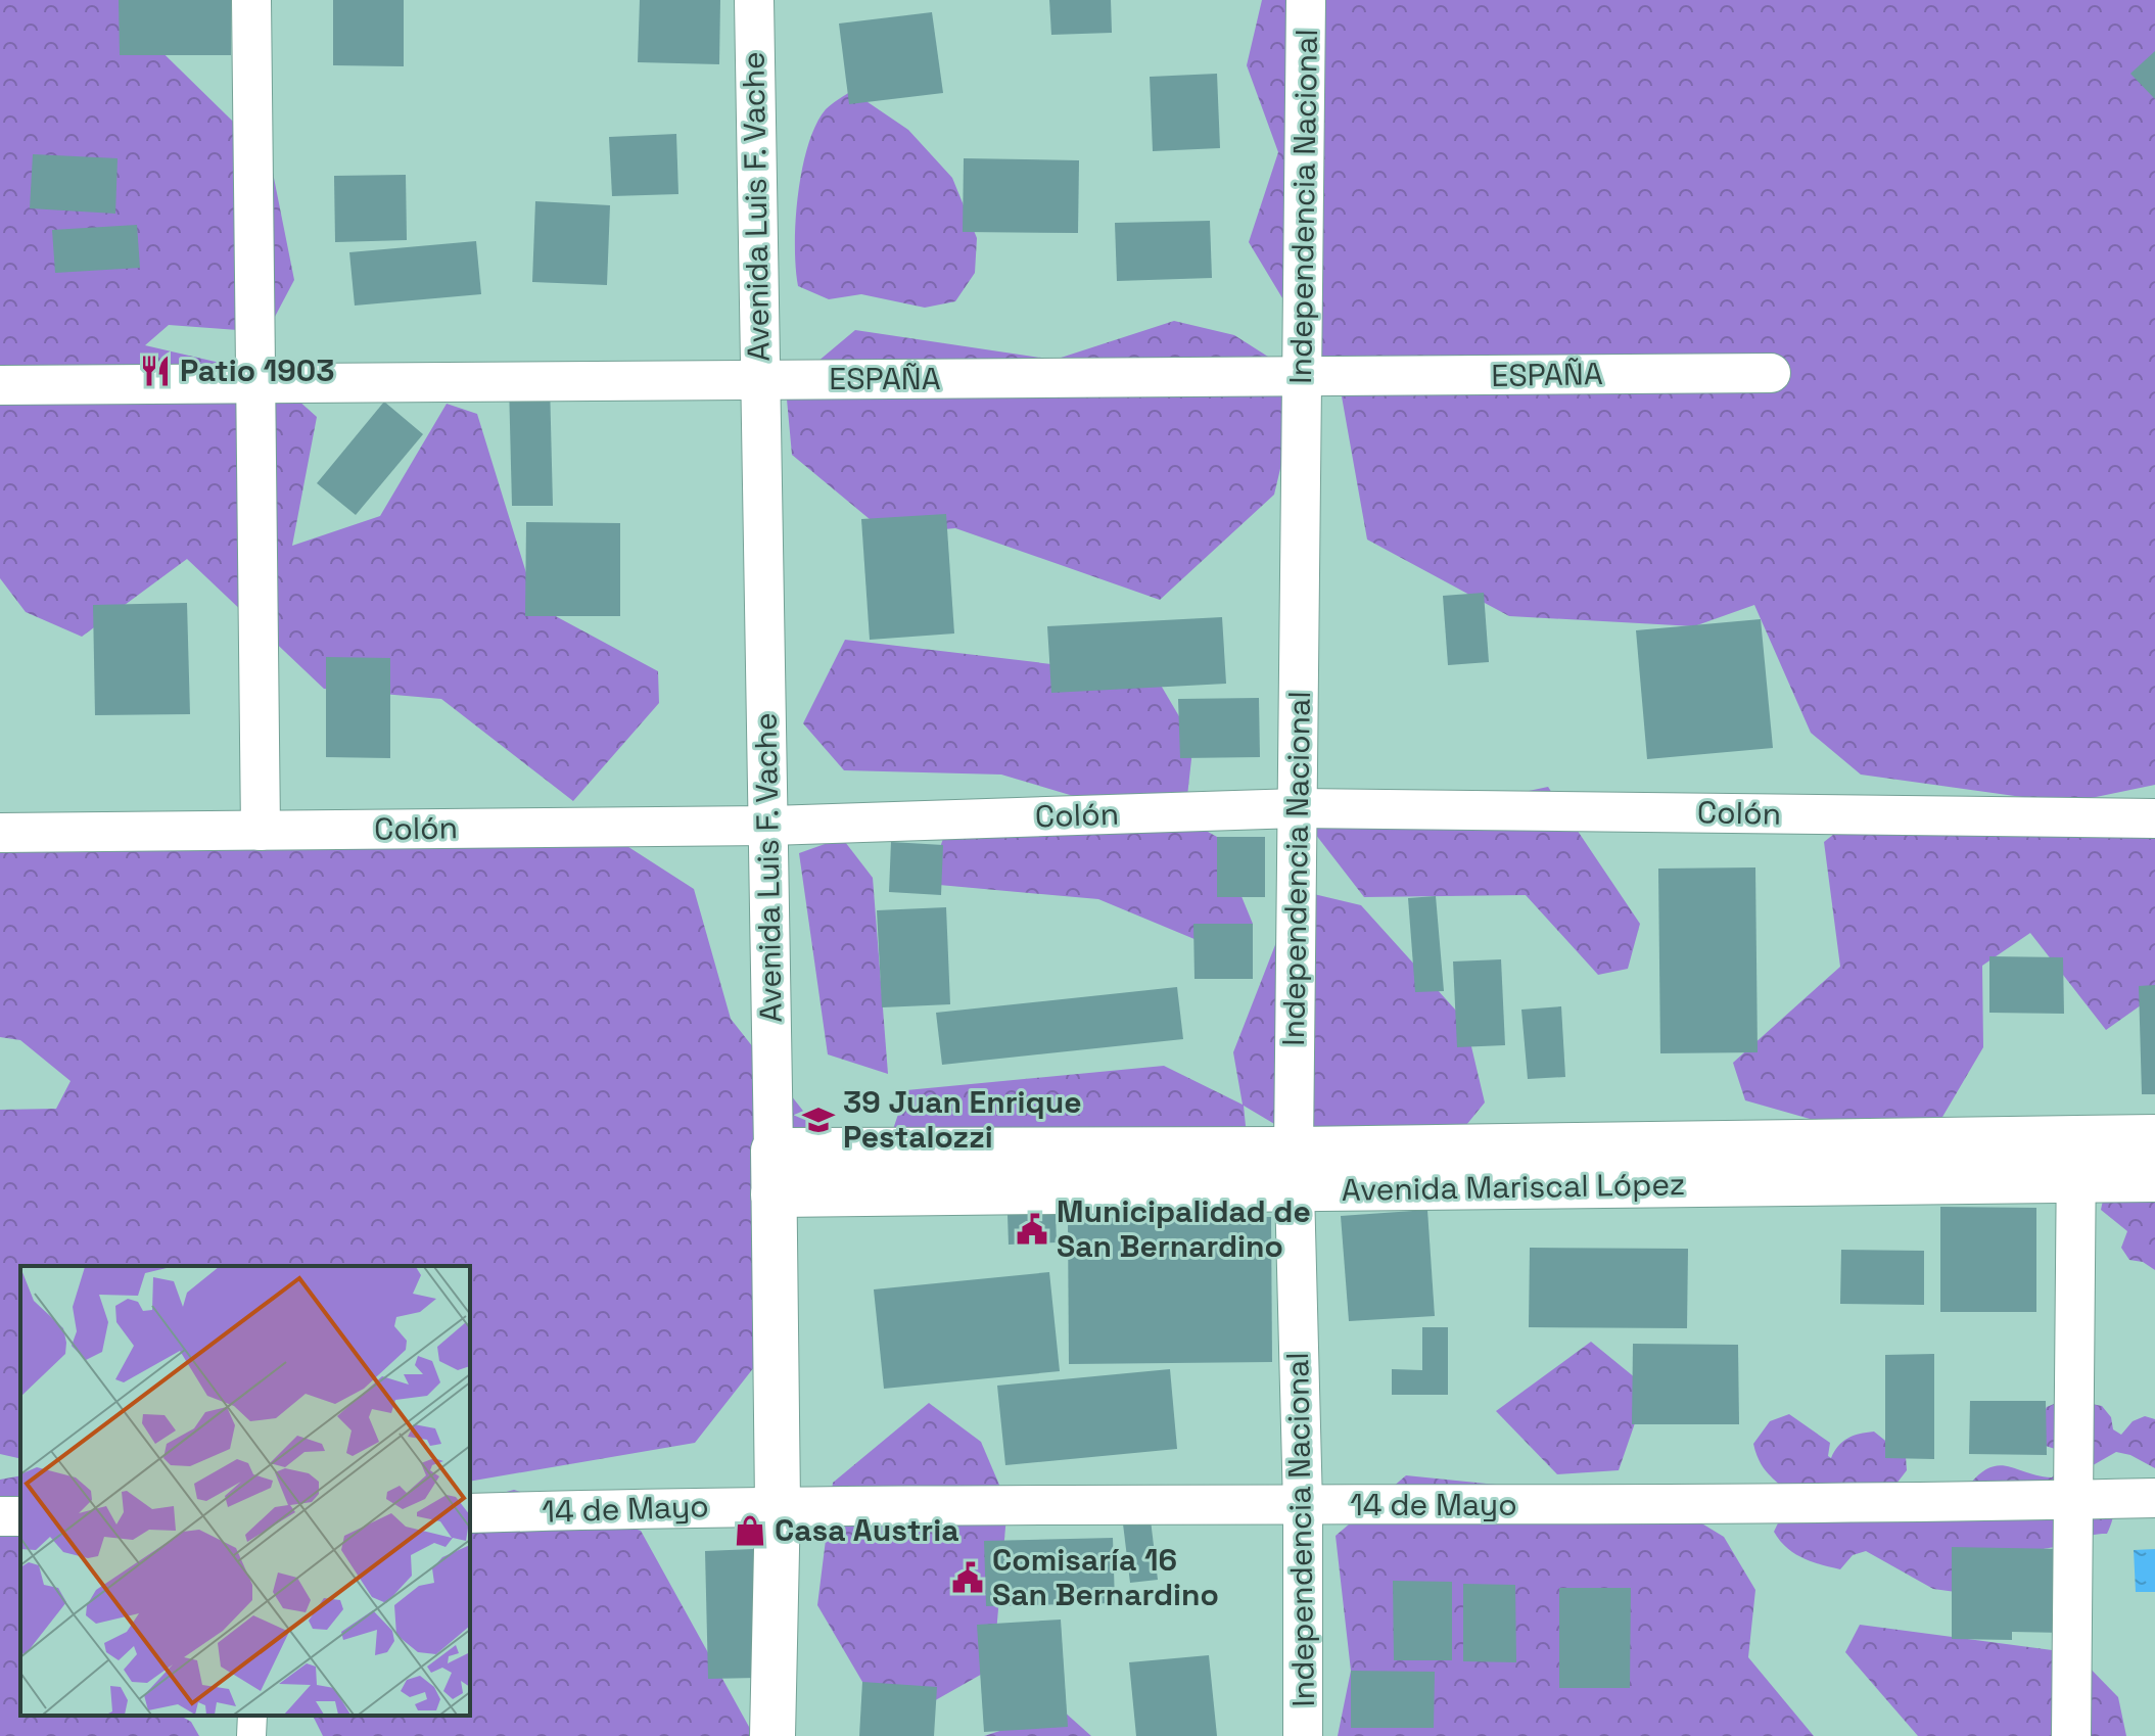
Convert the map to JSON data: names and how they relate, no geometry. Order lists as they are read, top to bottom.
{
  "streets": {
    "street": [
      "Avenida Luis F. Vache",
      "Independencia Nacional",
      "ESPAÑA",
      "Colón",
      "Avenida Mariscal López",
      "14 de Mayo"
    ]
  },
  "crossings": [
    ["Avenida Luis F. Vache", "ESPAÑA"],
    ["Avenida Luis F. Vache", "Colón"],
    ["Avenida Luis F. Vache", "Avenida Mariscal López"],
    ["Avenida Luis F. Vache", "14 de Mayo"],
    ["Independencia Nacional", "ESPAÑA"],
    ["Independencia Nacional", "Colón"],
    ["Independencia Nacional", "Avenida Mariscal López"],
    ["Independencia Nacional", "14 de Mayo"]
  ],
  "places": {
    "restaurant": ["Patio 1903"],
    "school or university": ["39 Juan Enrique Pestalozzi"],
    "public building": ["Municipalidad de San Bernardino", "Comisaría 16 San Bernardino"],
    "shop": ["Casa Austria"]
  }
}
